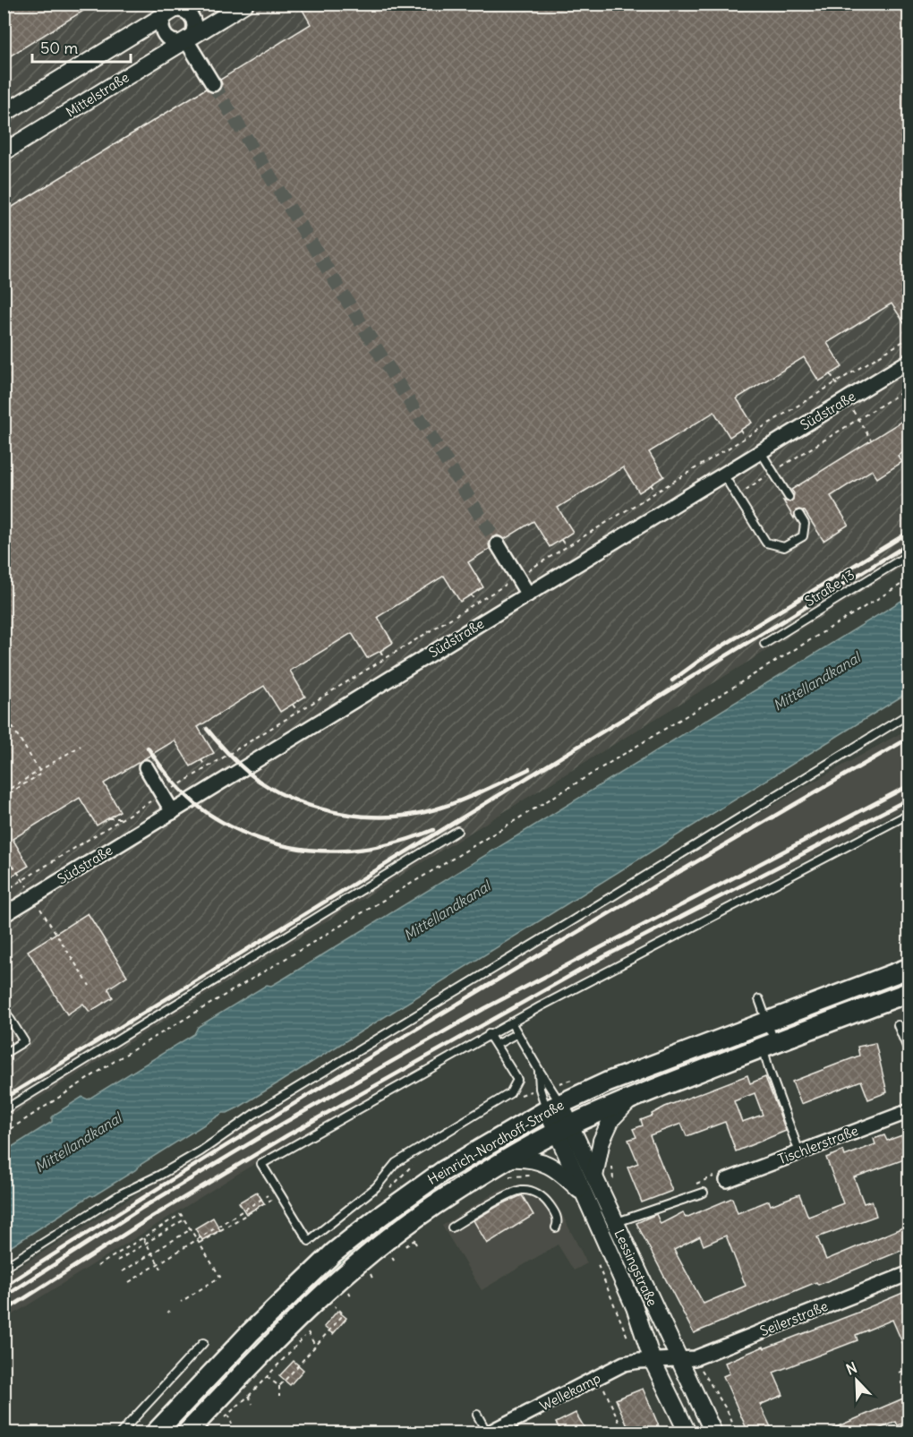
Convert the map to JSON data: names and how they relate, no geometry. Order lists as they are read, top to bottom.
{
  "streets": {
    "main road": ["Heinrich-Nordhoff-Straße"],
    "street": [
      "Mittelstraße",
      "Südstraße",
      "Tischlerstraße",
      "Lessingstraße",
      "Seilerstraße",
      "Wellekamp"
    ],
    "lane": ["Straße 13"]
  },
  "crossings": [
    ["Heinrich-Nordhoff-Straße", "Lessingstraße"],
    ["Lessingstraße", "Seilerstraße"],
    ["Lessingstraße", "Wellekamp"]
  ],
  "water": ["Mittellandkanal"],
  "scale_bar": "50 m",
  "north": "top left"
}
